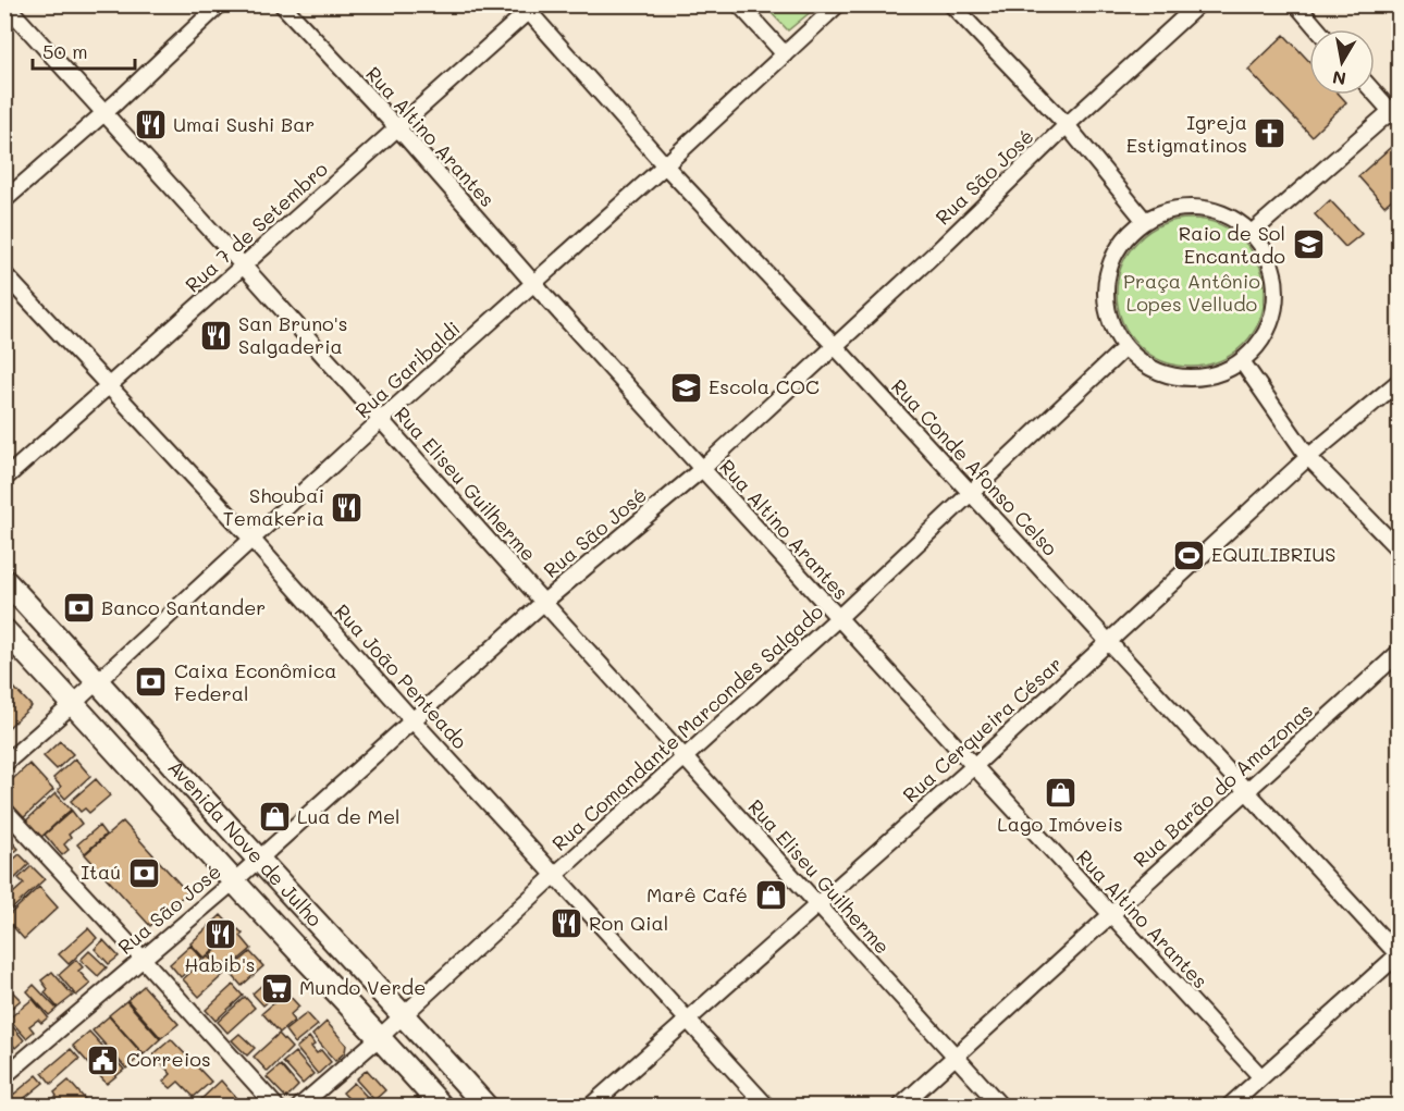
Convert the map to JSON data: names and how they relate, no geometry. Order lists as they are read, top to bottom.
{
  "streets": {
    "main road": ["Avenida Nove de Julho"],
    "street": [
      "Rua Altino Arantes",
      "Rua São José",
      "Rua 7 de Setembro",
      "Rua Garibaldi",
      "Rua Conde Afonso Celso",
      "Rua Eliseu Guilherme",
      "Rua João Penteado",
      "Rua Comandante Marcondes Salgado",
      "Rua Cerqueira César",
      "Rua Barão do Amazonas"
    ]
  },
  "crossings": [
    ["Rua Altino Arantes", "Rua São José"],
    ["Rua Altino Arantes", "Rua 7 de Setembro"],
    ["Rua Altino Arantes", "Rua Garibaldi"],
    ["Rua Altino Arantes", "Rua Comandante Marcondes Salgado"],
    ["Rua Altino Arantes", "Rua Cerqueira César"],
    ["Rua Altino Arantes", "Rua Barão do Amazonas"],
    ["Rua São José", "Rua Conde Afonso Celso"],
    ["Rua São José", "Rua Eliseu Guilherme"],
    ["Rua São José", "Rua João Penteado"],
    ["Rua São José", "Avenida Nove de Julho"],
    ["Rua 7 de Setembro", "Rua Conde Afonso Celso"],
    ["Rua 7 de Setembro", "Rua Eliseu Guilherme"],
    ["Rua 7 de Setembro", "Rua João Penteado"],
    ["Rua Garibaldi", "Rua Conde Afonso Celso"],
    ["Rua Garibaldi", "Rua Eliseu Guilherme"],
    ["Rua Garibaldi", "Rua João Penteado"],
    ["Rua Garibaldi", "Avenida Nove de Julho"],
    ["Rua Conde Afonso Celso", "Rua Comandante Marcondes Salgado"],
    ["Rua Conde Afonso Celso", "Rua Cerqueira César"],
    ["Rua Conde Afonso Celso", "Rua Barão do Amazonas"],
    ["Rua Eliseu Guilherme", "Rua Comandante Marcondes Salgado"],
    ["Rua Eliseu Guilherme", "Rua Cerqueira César"],
    ["Rua Eliseu Guilherme", "Rua Barão do Amazonas"],
    ["Rua João Penteado", "Rua Comandante Marcondes Salgado"],
    ["Rua João Penteado", "Rua Cerqueira César"],
    ["Rua Comandante Marcondes Salgado", "Avenida Nove de Julho"]
  ],
  "parks": ["Praça Antônio Lopes Velludo"],
  "places": {
    "restaurant": [
      "Umai Sushi Bar",
      "San Bruno's Salgaderia",
      "Shoubai Temakeria",
      "Ron Qial",
      "Habib's"
    ],
    "church": ["Igreja Estigmatinos"],
    "school or university": ["Raio de Sol Encantado", "Escola COC"],
    "sports": ["EQUILIBRIUS"],
    "bank": ["Banco Santander", "Caixa Econômica Federal", "Itaú"],
    "shop": ["Lago Imóveis", "Lua de Mel", "Marê Café"],
    "supermarket": ["Mundo Verde"],
    "public building": ["Correios"]
  },
  "scale_bar": "50 m",
  "north": "bottom"
}
